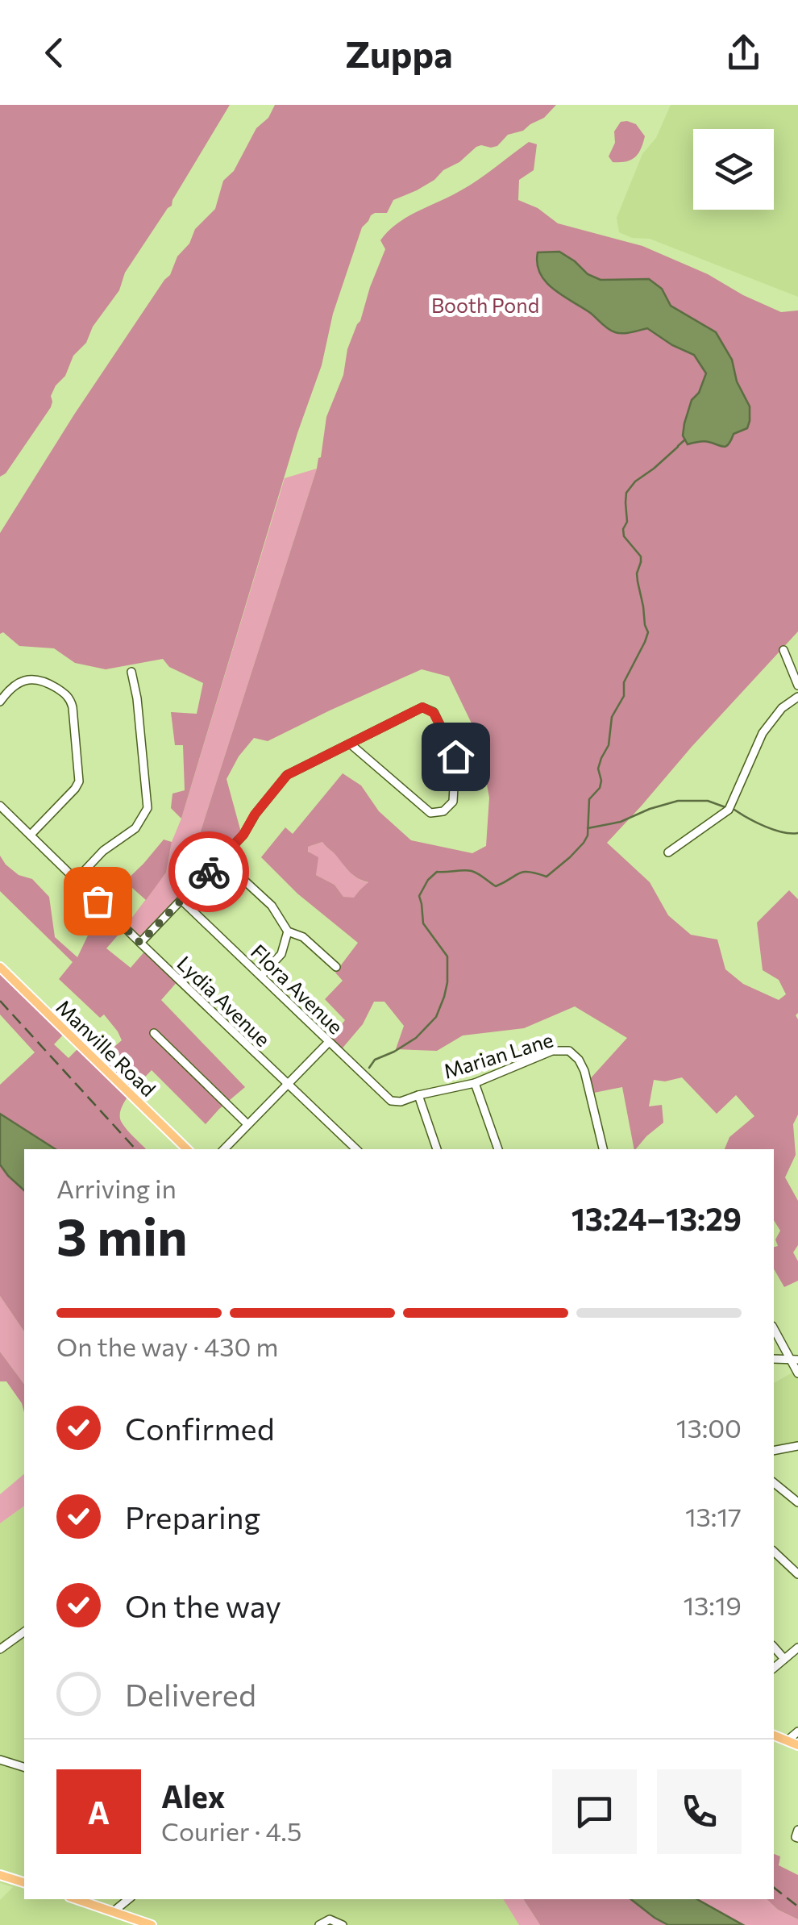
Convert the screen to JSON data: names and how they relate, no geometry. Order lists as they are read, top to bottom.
{
  "streets": {
    "main road": ["Manville Road"],
    "street": ["Flora Avenue", "Lydia Avenue", "Marian Lane"]
  },
  "crossings": [
    ["Flora Avenue", "Marian Lane"]
  ],
  "parks": ["Booth Pond"],
  "page": {
    "header": "Zuppa",
    "heading": ["3 min", "Arriving in", "13:24–13:29"],
    "panel": ["Alex", "Courier · 4.5"],
    "bar": "On the way · 430 m",
    "list": [
      ["Confirmed", "13:00"],
      ["Preparing", "13:17"],
      ["On the way", "13:19"],
      "Delivered"
    ],
    "round": "A"
  }
}
